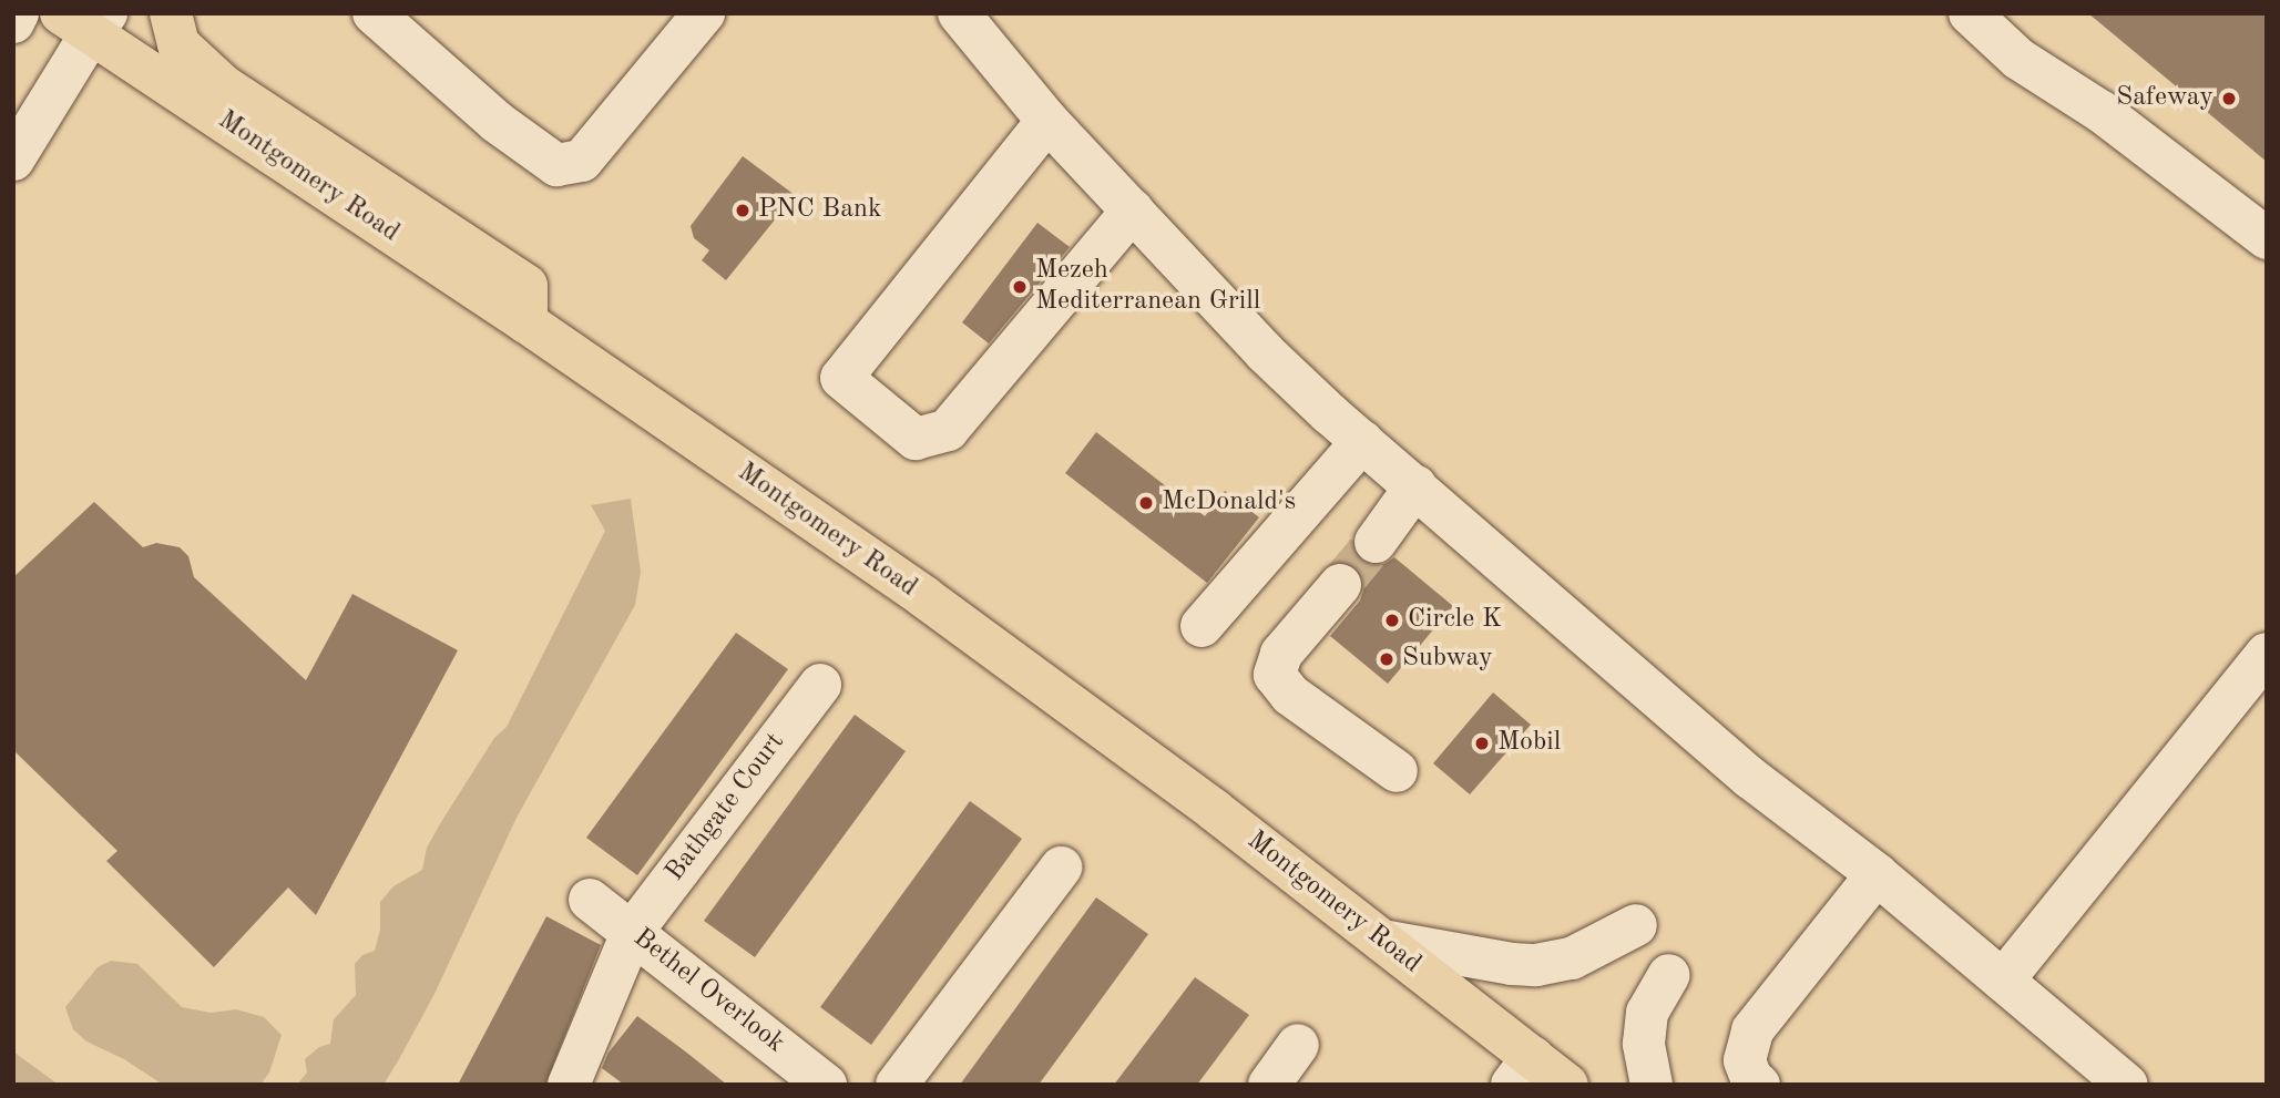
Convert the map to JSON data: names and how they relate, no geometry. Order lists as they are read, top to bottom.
{
  "streets": {
    "main road": ["Montgomery Road"],
    "street": ["Bathgate Court", "Bethel Overlook"]
  },
  "crossings": [
    ["Bathgate Court", "Bethel Overlook"]
  ],
  "places": [
    "Safeway",
    "PNC Bank",
    "Mezeh Mediterranean Grill",
    "McDonald's",
    "Circle K",
    "Subway",
    "Mobil"
  ]
}
